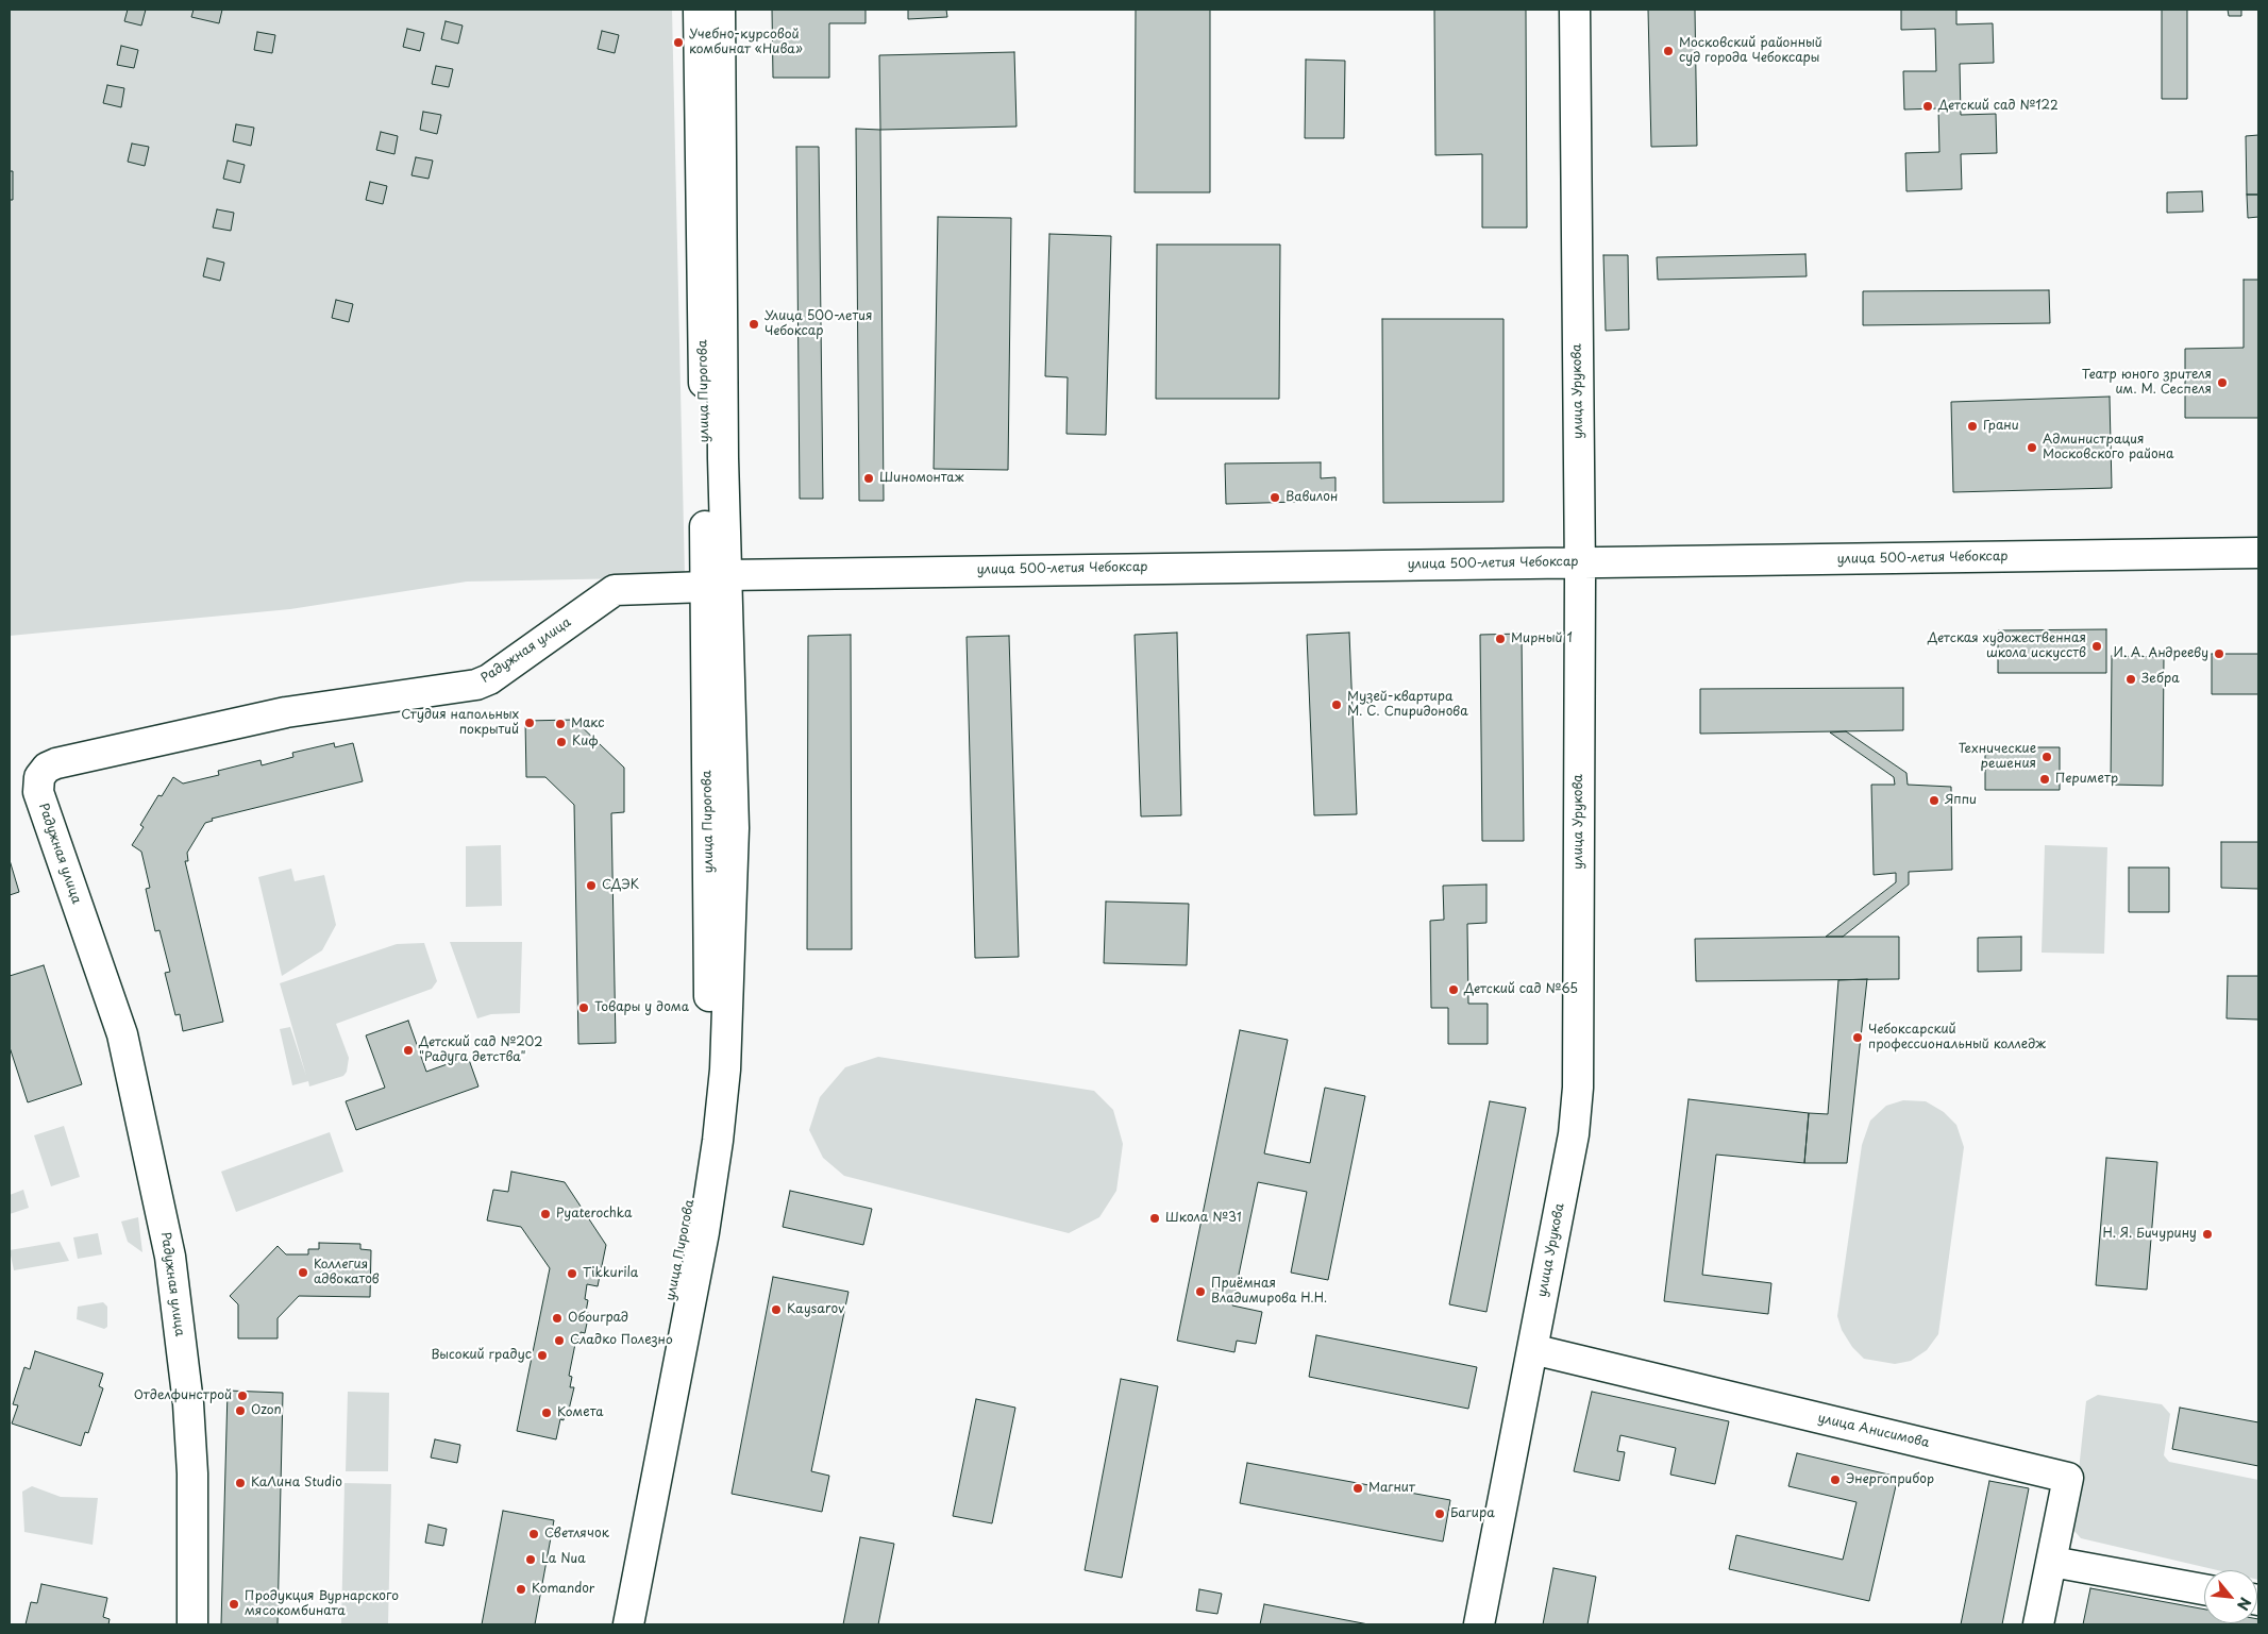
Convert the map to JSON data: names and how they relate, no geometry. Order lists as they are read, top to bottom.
{
  "streets": {
    "street": [
      "улица Пирогова",
      "улица Урукова",
      "улица 500-летия Чебоксар",
      "Радужная улица",
      "улица Анисимова"
    ]
  },
  "crossings": [
    ["улица Пирогова", "улица 500-летия Чебоксар"],
    ["улица Пирогова", "Радужная улица"],
    ["улица Урукова", "улица 500-летия Чебоксар"],
    ["улица Урукова", "улица Анисимова"],
    ["улица 500-летия Чебоксар", "Радужная улица"]
  ],
  "places": [
    "Учебно-курсовой комбинат «Нива»",
    "Московский районный суд города Чебоксары",
    "Детский сад №122",
    "Улица 500-летия Чебоксар",
    "Театр юного зрителя им. М. Сеспеля",
    "Грани",
    "Администрация Московского района",
    "Шиномонтаж",
    "Вавилон",
    "Мирный 1",
    "Детская художественная школа искусств",
    "И. А. Андрееву",
    "Зебра",
    "Музей-квартира М. С. Спиридонова",
    "Студия напольных покрытий",
    "Макс",
    "Киф",
    "Технические решения",
    "Периметр",
    "Яппи",
    "СДЭК",
    "Детский сад №65",
    "Товары у дома",
    "Чебоксарский профессиональный колледж",
    "Детский сад №202 \"Радуга детства\"",
    "Pyaterochka",
    "Школа №31",
    "Н. Я. Бичурину",
    "Коллегия адвокатов",
    "Tikkurila",
    "Приёмная Владимирова Н.Н.",
    "Kaysarov",
    "Обоиград",
    "Сладко Полезно",
    "Высокий градус",
    "Отделфинстрой",
    "Ozon",
    "Комета",
    "Энергоприбор",
    "КаЛина Studio",
    "Магнит",
    "Багира",
    "Светлячок",
    "La Nua",
    "Komandor",
    "Продукция Вурнарского мясокомбината"
  ],
  "north": "bottom right"
}
